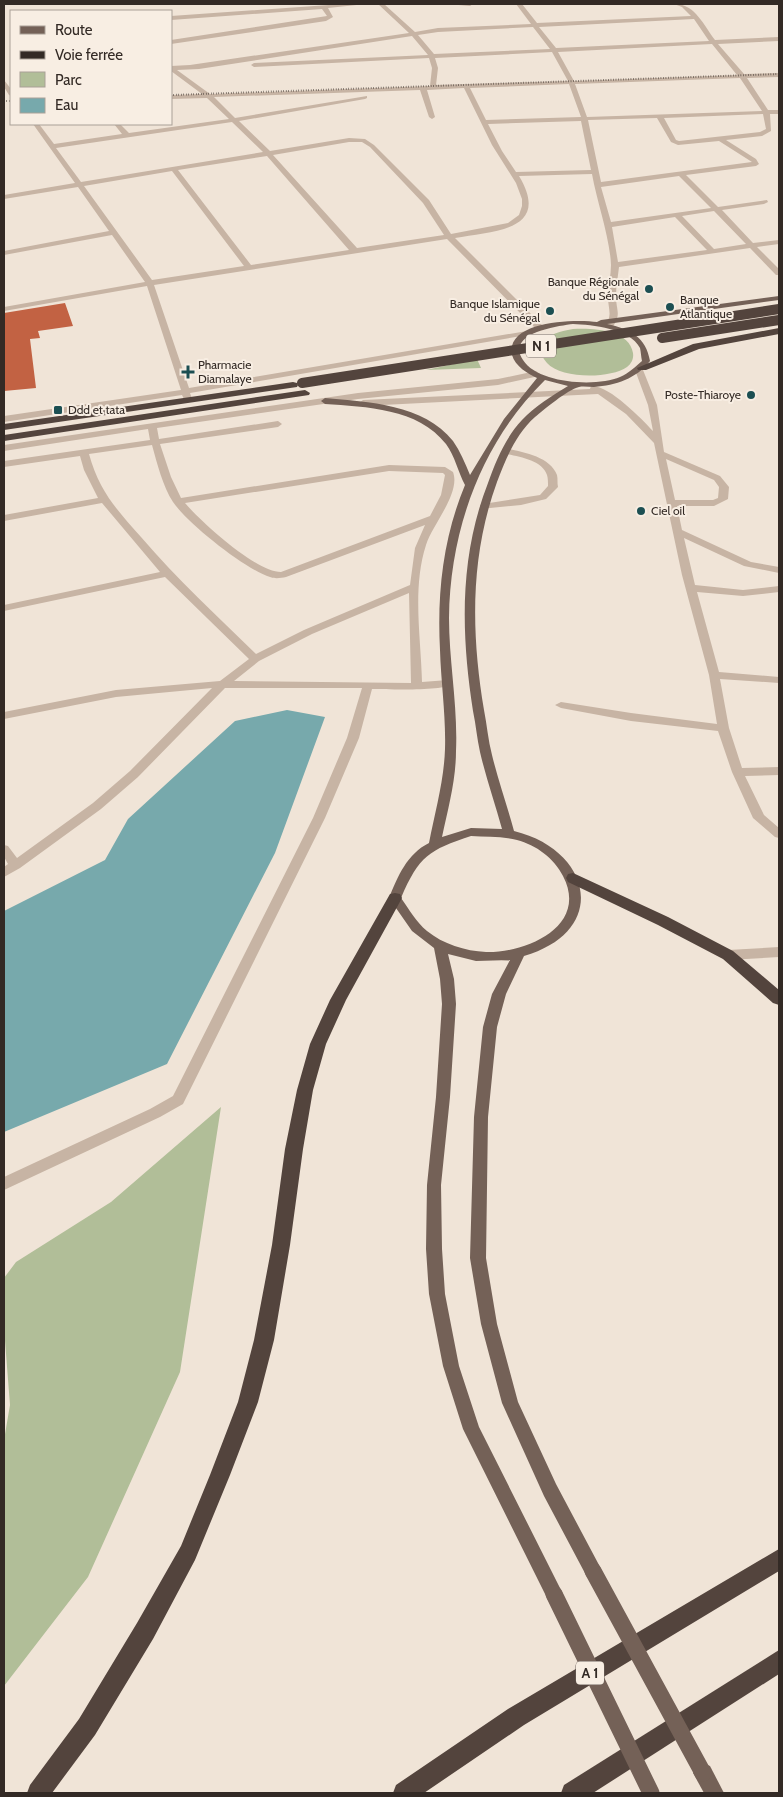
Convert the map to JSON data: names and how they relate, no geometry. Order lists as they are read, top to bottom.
{
  "streets": {
    "highway": ["N 1", "A 1"]
  },
  "places": {
    "other": [
      "Banque Régionale du Sénégal",
      "Banque Atlantique",
      "Banque Islamique du Sénégal",
      "Poste-Thiaroye",
      "Ciel oil"
    ],
    "health": ["Pharmacie Diamalaye"],
    "transit": ["Ddd et tata"]
  },
  "legend": [
    "Route",
    "Voie ferrée",
    "Parc",
    "Eau"
  ]
}
